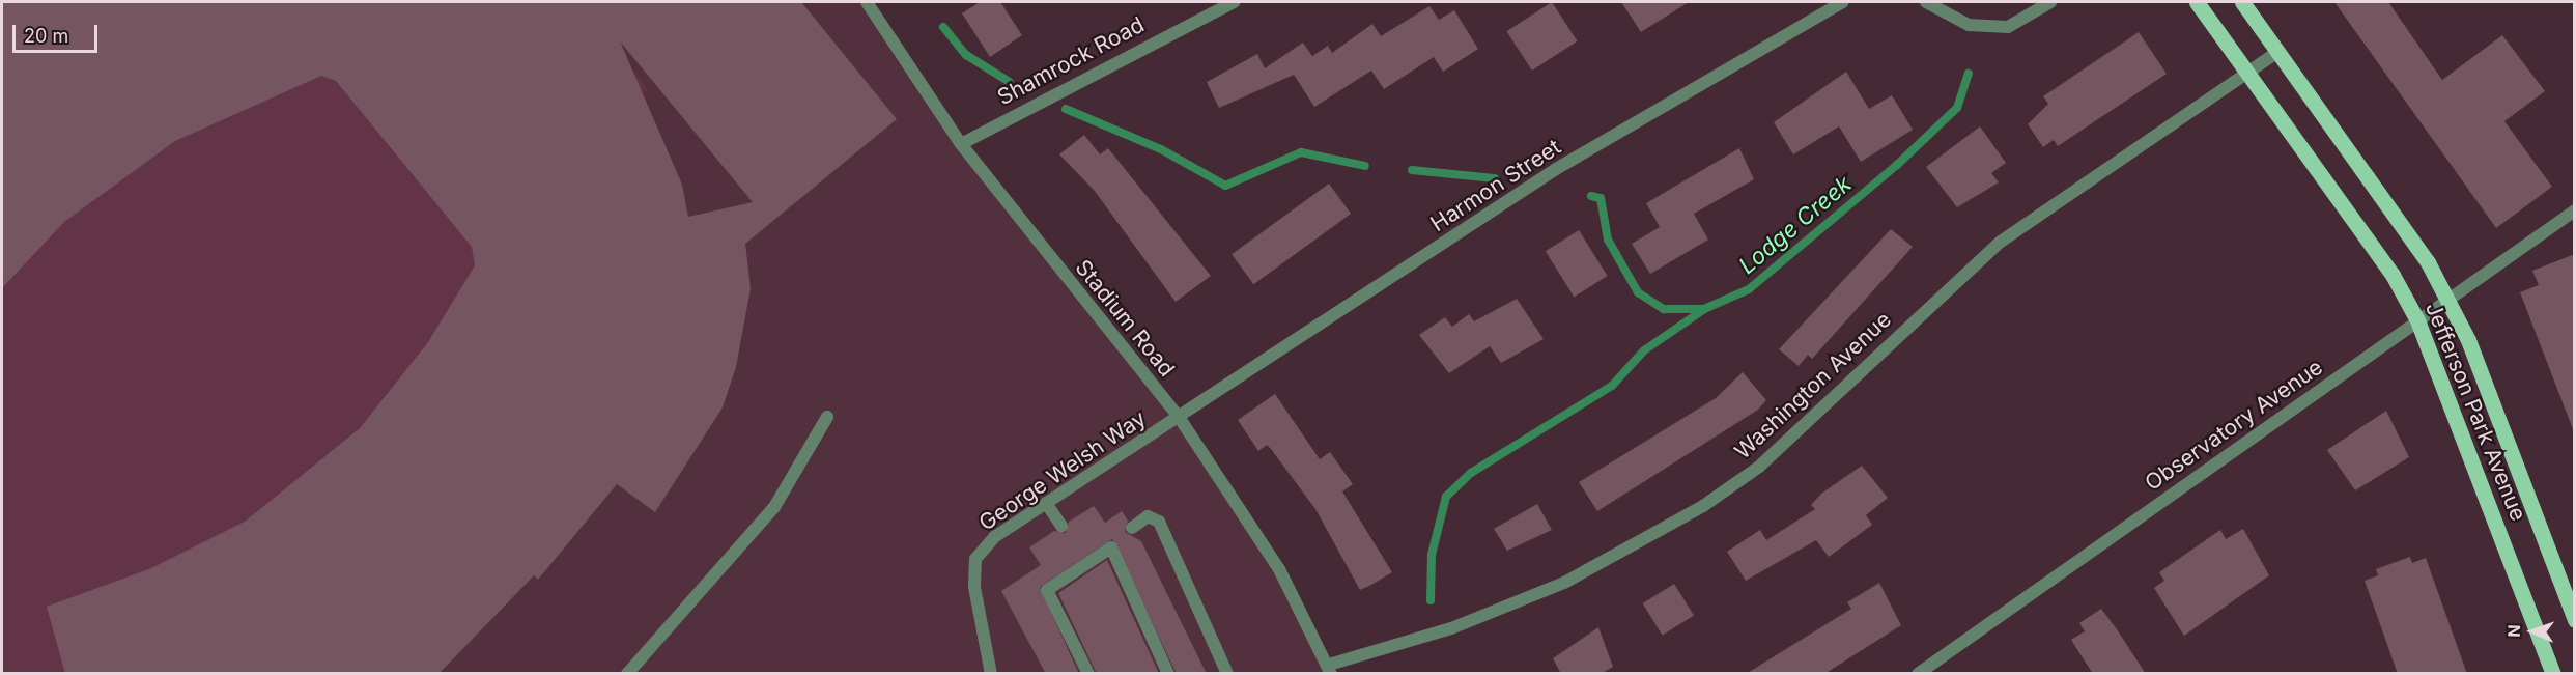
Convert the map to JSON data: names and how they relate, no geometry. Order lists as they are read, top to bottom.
{
  "streets": {
    "main road": ["Jefferson Park Avenue"],
    "street": [
      "Shamrock Road",
      "Harmon Street",
      "Stadium Road",
      "Washington Avenue",
      "Observatory Avenue",
      "George Welsh Way"
    ]
  },
  "crossings": [
    ["Shamrock Road", "Stadium Road"],
    ["Harmon Street", "Stadium Road"],
    ["Harmon Street", "George Welsh Way"],
    ["Stadium Road", "Washington Avenue"],
    ["Stadium Road", "George Welsh Way"],
    ["Washington Avenue", "Jefferson Park Avenue"],
    ["Jefferson Park Avenue", "Observatory Avenue"]
  ],
  "water": ["Lodge Creek"],
  "scale_bar": "20 m",
  "north": "left"
}
